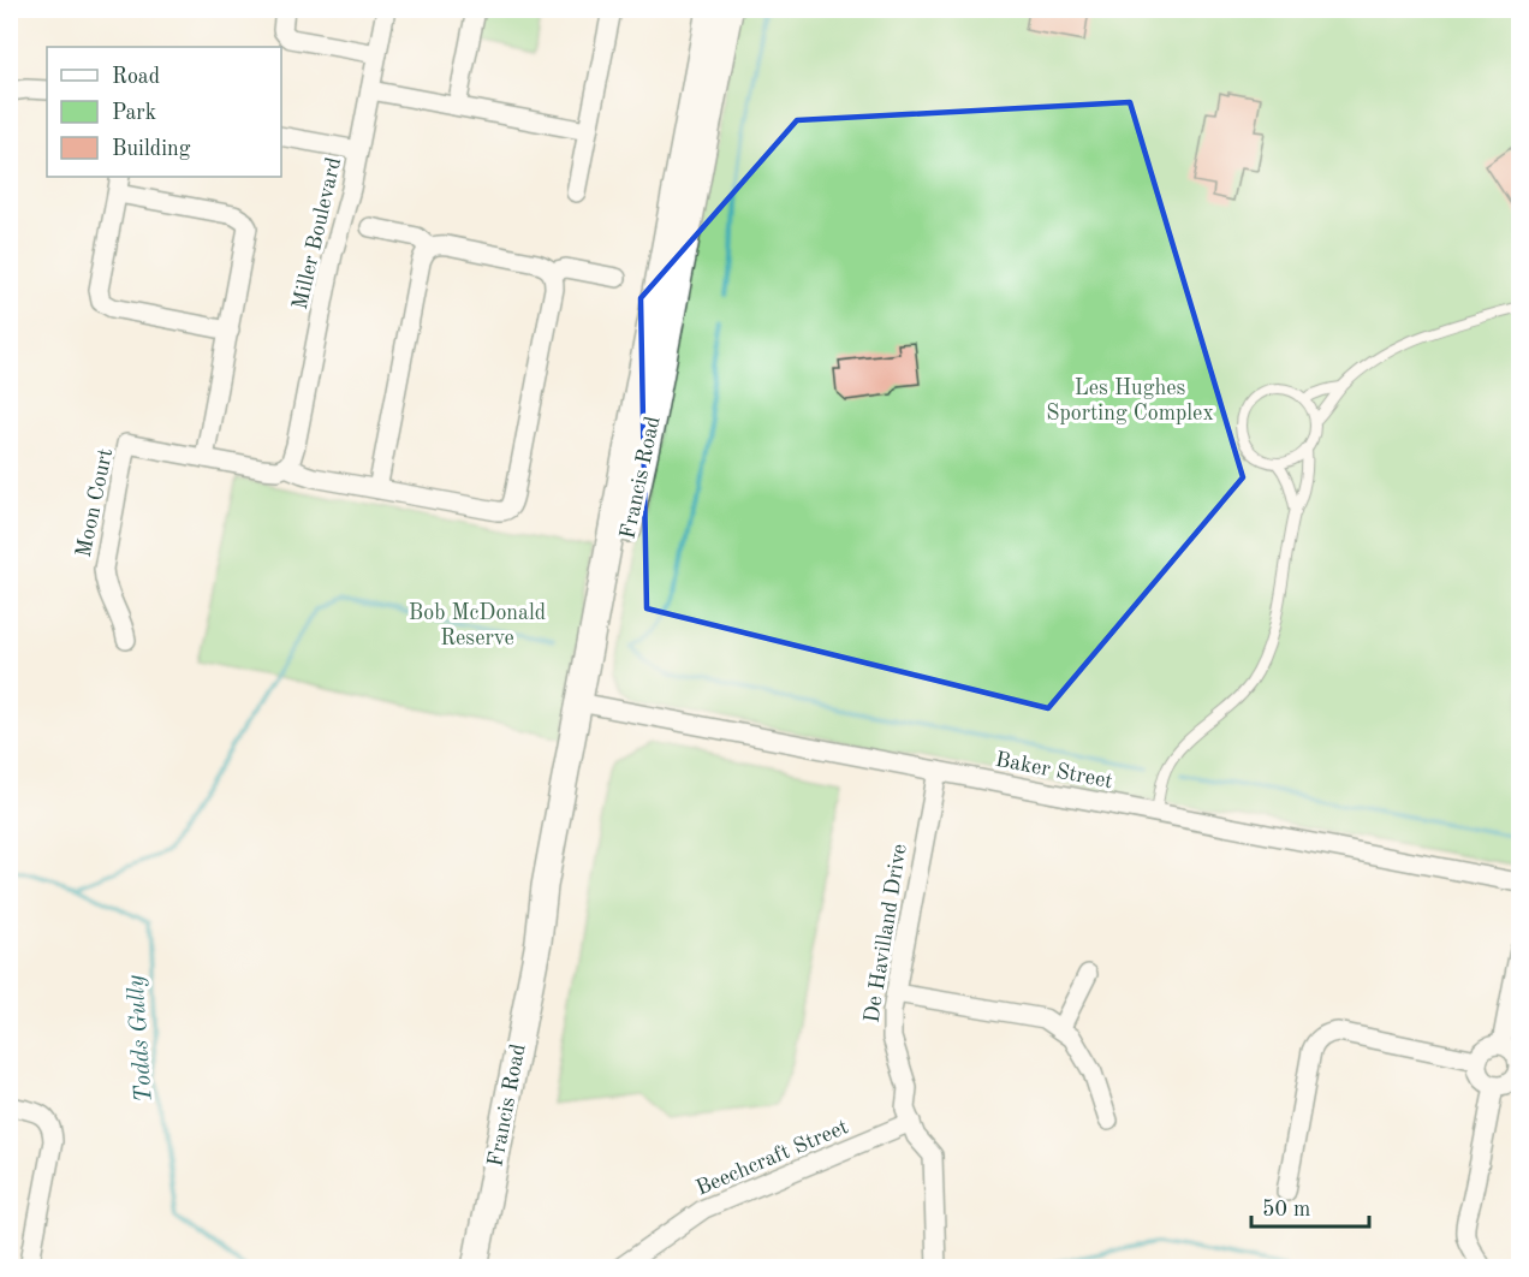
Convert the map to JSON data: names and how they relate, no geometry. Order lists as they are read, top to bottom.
{
  "streets": {
    "main road": ["Francis Road"],
    "street": [
      "Miller Boulevard",
      "Moon Court",
      "Baker Street",
      "De Havilland Drive",
      "Beechcraft Street"
    ]
  },
  "crossings": [
    ["Miller Boulevard", "Moon Court"],
    ["Francis Road", "Baker Street"],
    ["Baker Street", "De Havilland Drive"],
    ["De Havilland Drive", "Beechcraft Street"]
  ],
  "water": ["Todds Gully"],
  "parks": ["Les Hughes Sporting Complex", "Bob McDonald Reserve"],
  "legend": ["Road", "Park", "Building"],
  "scale_bar": "50 m"
}
